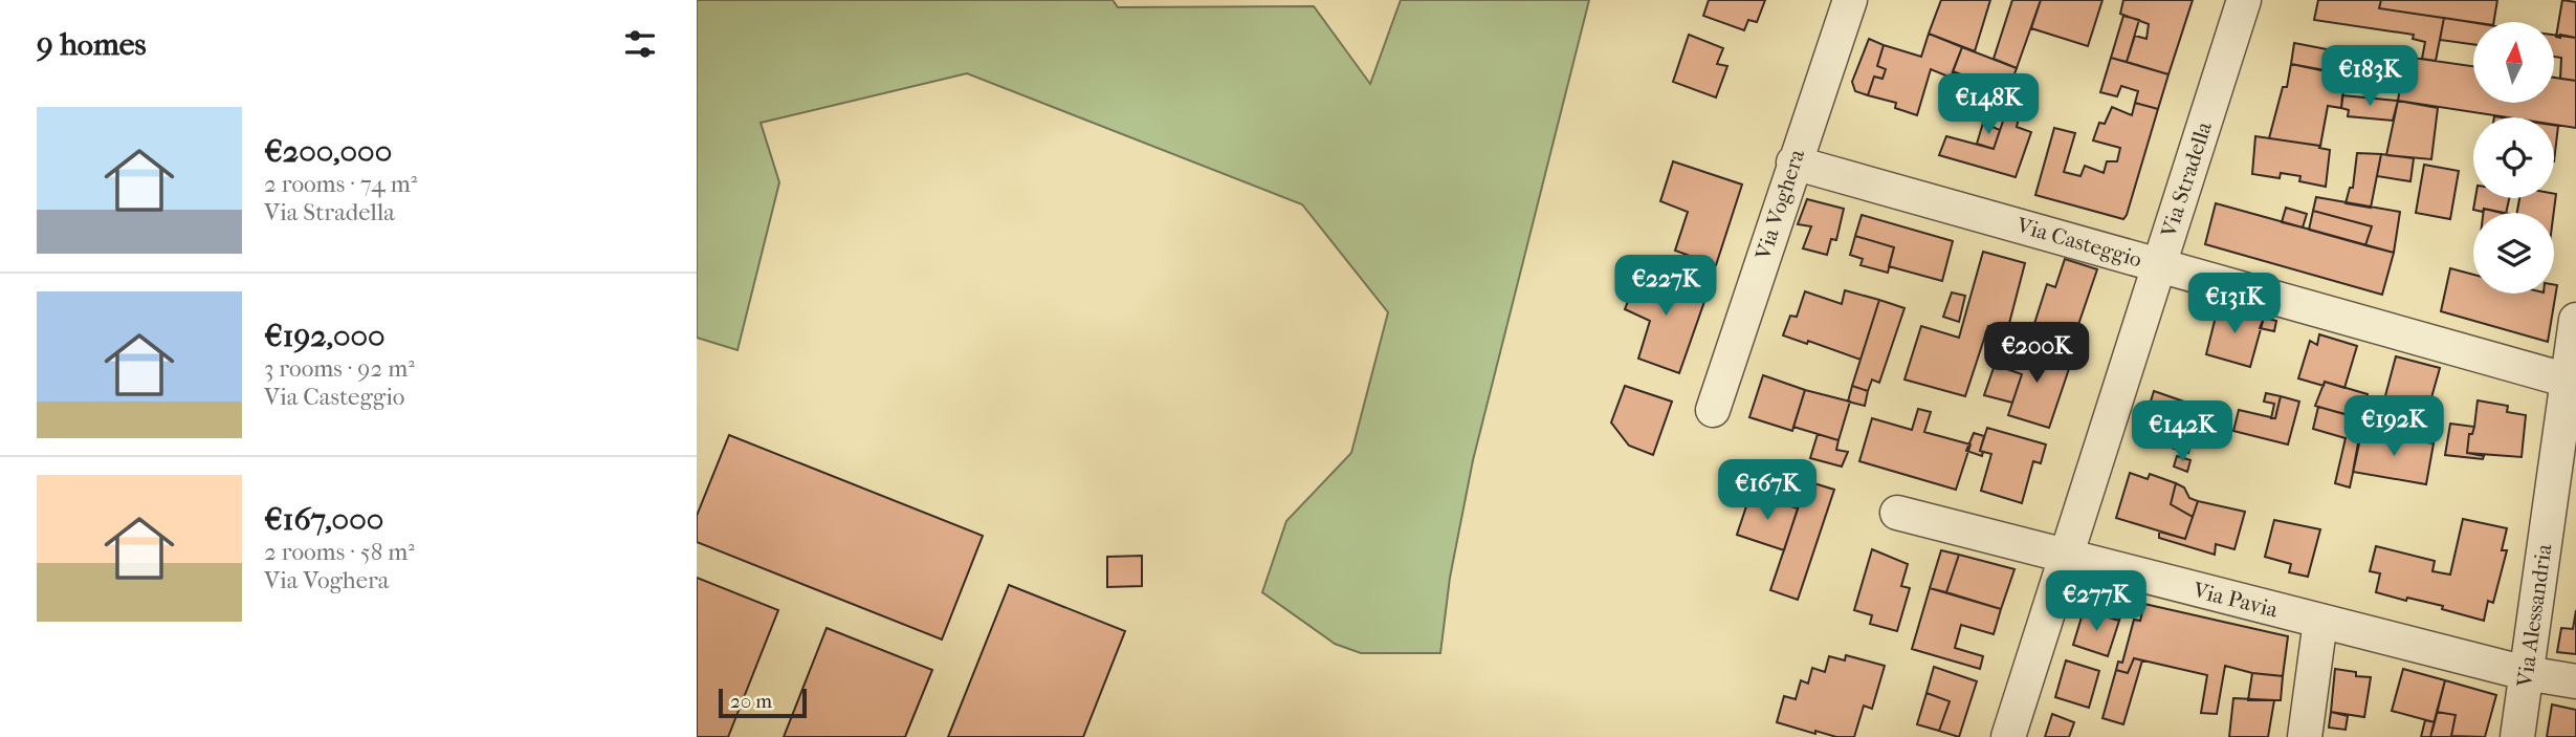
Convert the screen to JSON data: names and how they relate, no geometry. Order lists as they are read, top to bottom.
{
  "streets": {
    "street": [
      "Via Stradella",
      "Via Voghera",
      "Via Casteggio",
      "Via Pavia",
      "Via Alessandria"
    ]
  },
  "crossings": [
    ["Via Stradella", "Via Casteggio"],
    ["Via Stradella", "Via Pavia"],
    ["Via Voghera", "Via Casteggio"],
    ["Via Casteggio", "Via Alessandria"],
    ["Via Pavia", "Via Alessandria"]
  ],
  "scale_bar": "20 m",
  "north": "top",
  "page": {
    "heading": "9 homes",
    "price": [
      "€183K",
      "€148K",
      "€227K",
      "€131K",
      "€200K",
      "€192K",
      "€142K",
      "€167K",
      "€277K"
    ],
    "list": [
      {
        "name": "€200,000",
        "note": "2 rooms · 74 m² · Via Stradella"
      },
      {
        "name": "€192,000",
        "note": "3 rooms · 92 m² · Via Casteggio"
      },
      {
        "name": "€167,000",
        "note": "2 rooms · 58 m² · Via Voghera"
      }
    ],
    "scale": "20 m"
  }
}
